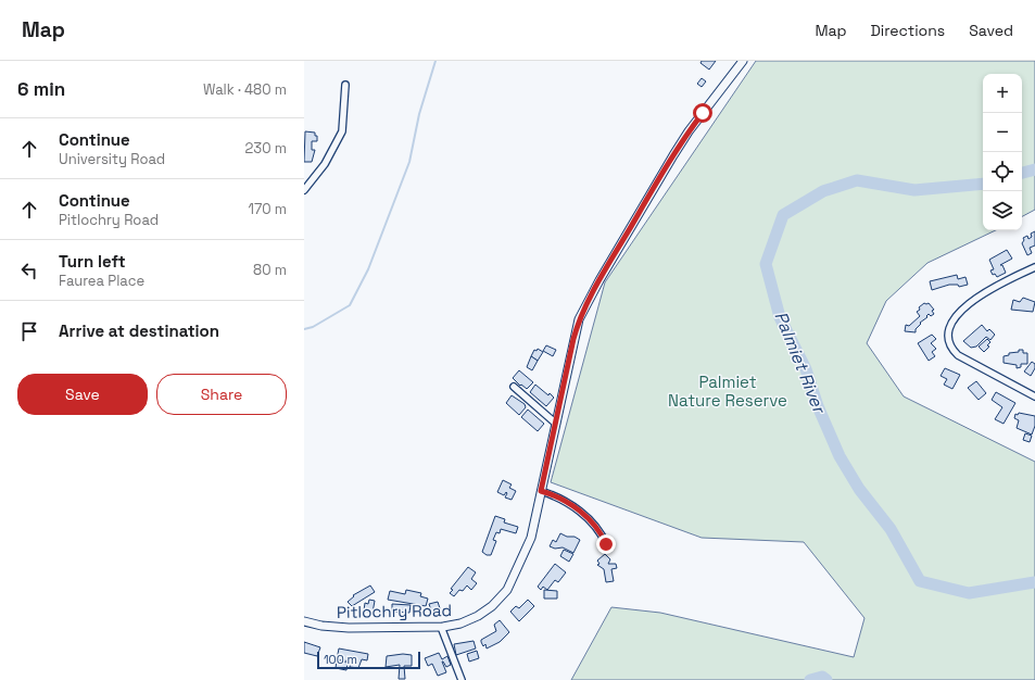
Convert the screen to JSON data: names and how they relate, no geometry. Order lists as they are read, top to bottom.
{
  "streets": {
    "street": ["Pitlochry Road"]
  },
  "water": ["Palmiet River"],
  "parks": ["Palmiet Nature Reserve"],
  "scale_bar": "100 m",
  "page": {
    "header": "Map",
    "nav": ["Map", "Directions", "Saved"],
    "heading": ["6 min", "Walk · 480 m"],
    "map_buttons": ["+", "−"],
    "list": [
      ["Continue", "University Road", "230 m"],
      ["Continue", "Pitlochry Road", "170 m"],
      ["Turn left", "Faurea Place", "80 m"],
      "Arrive at destination"
    ],
    "buttons": ["Save", "Share"],
    "scale": "100 m"
  }
}
